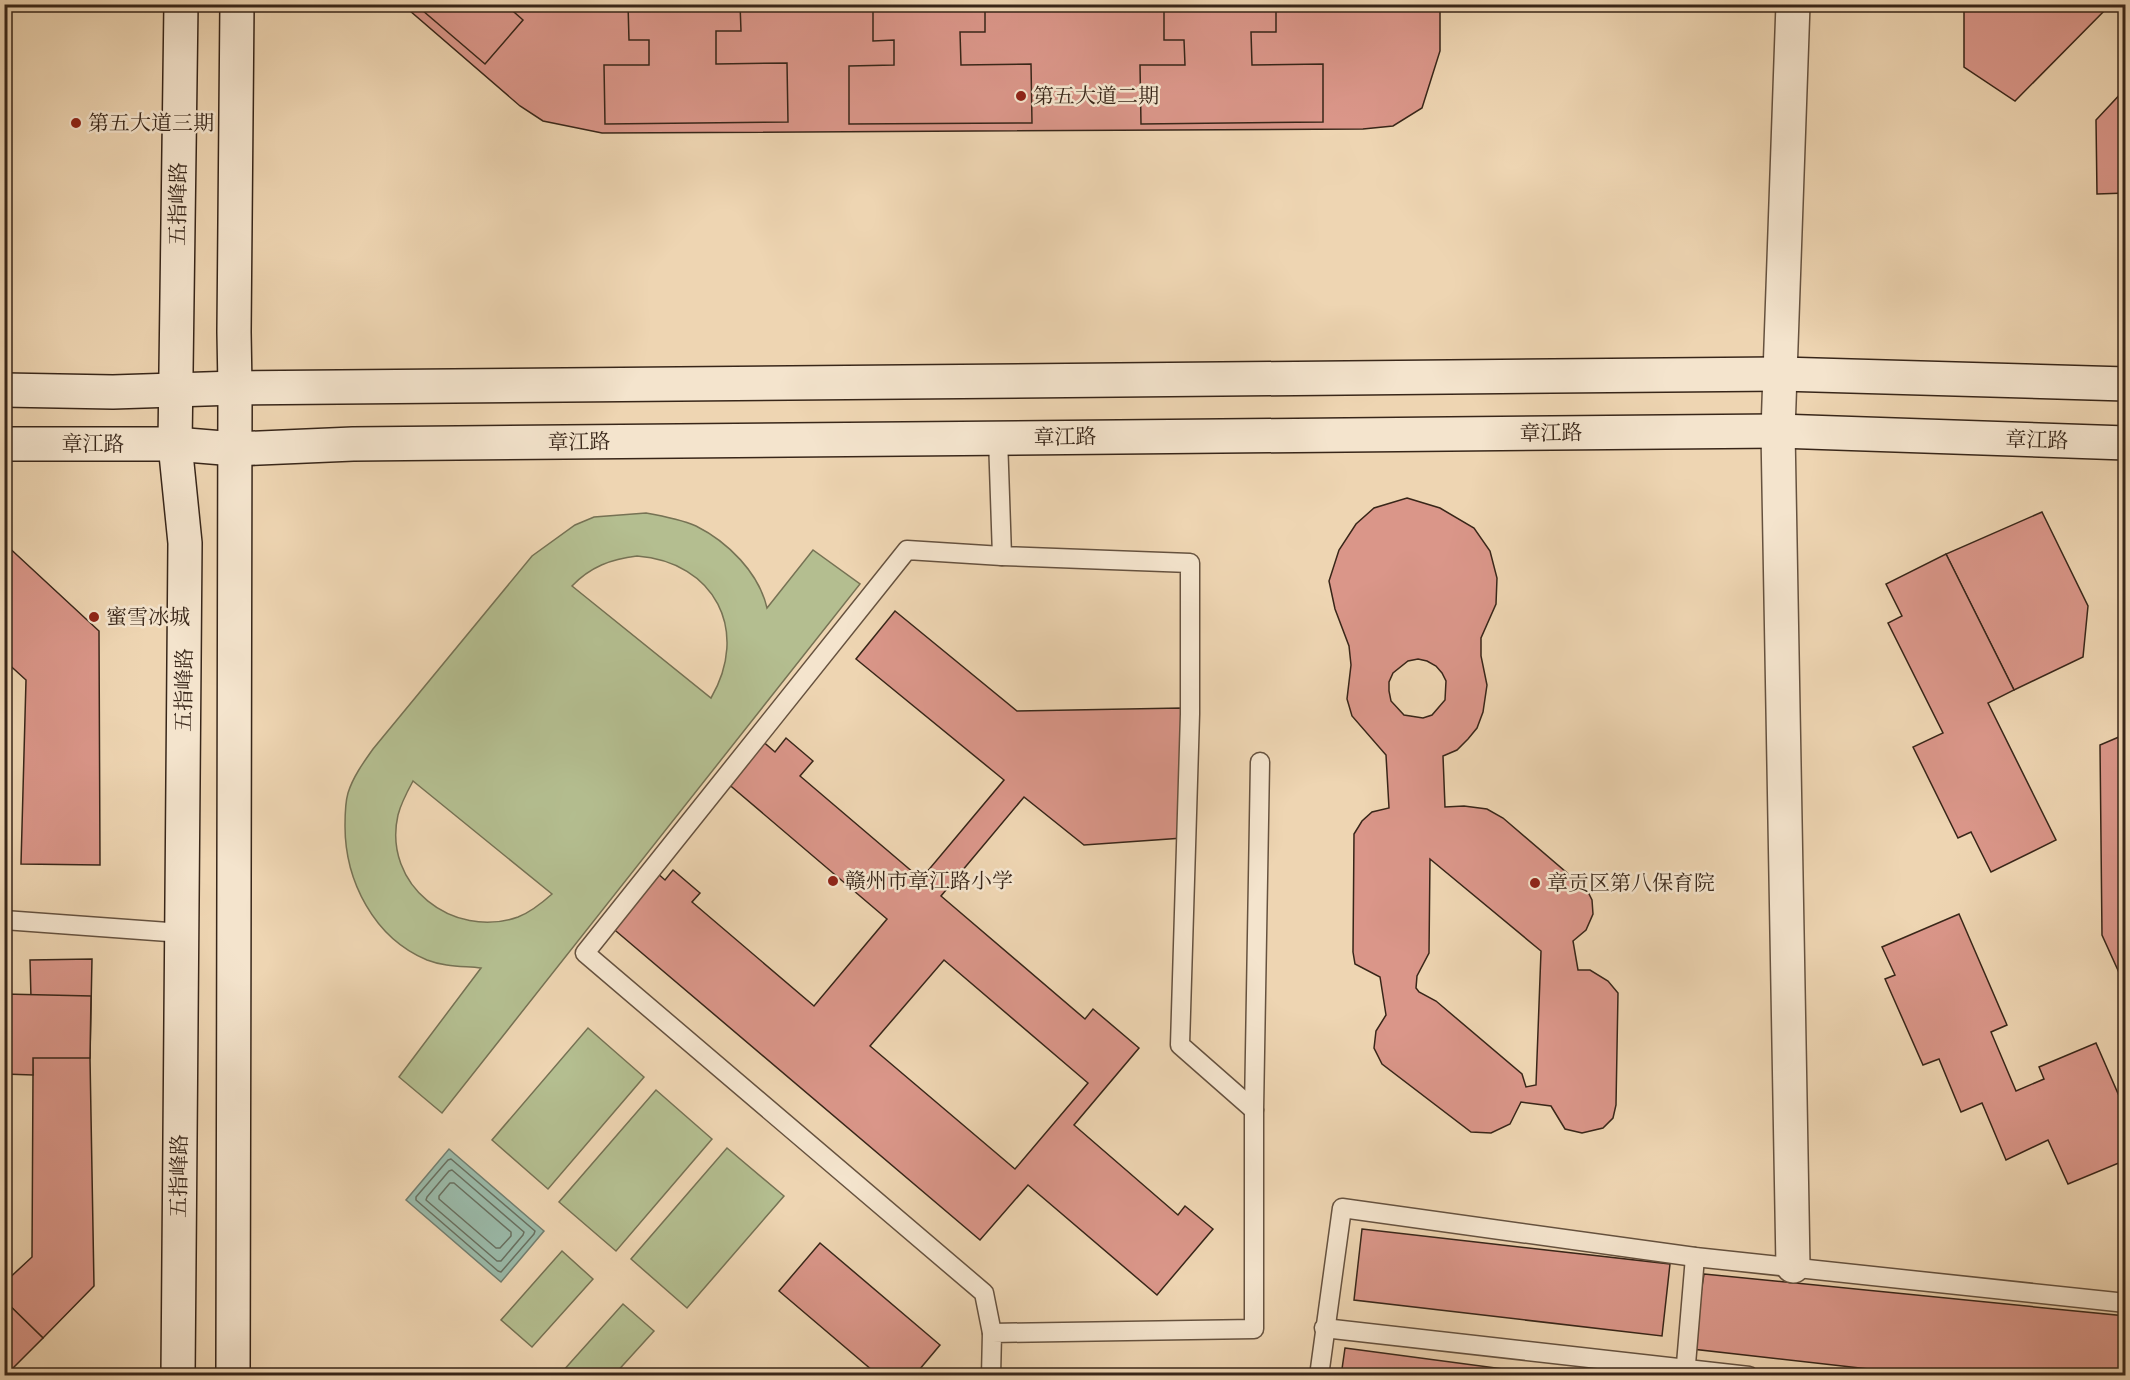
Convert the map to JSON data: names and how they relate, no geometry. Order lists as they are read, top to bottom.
{
  "streets": {
    "main road": ["五指峰路", "章江路"]
  },
  "crossings": [
    ["五指峰路", "章江路"]
  ],
  "places": [
    "第五大道二期",
    "第五大道三期",
    "蜜雪冰城",
    "赣州市章江路小学",
    "章贡区第八保育院"
  ]
}
